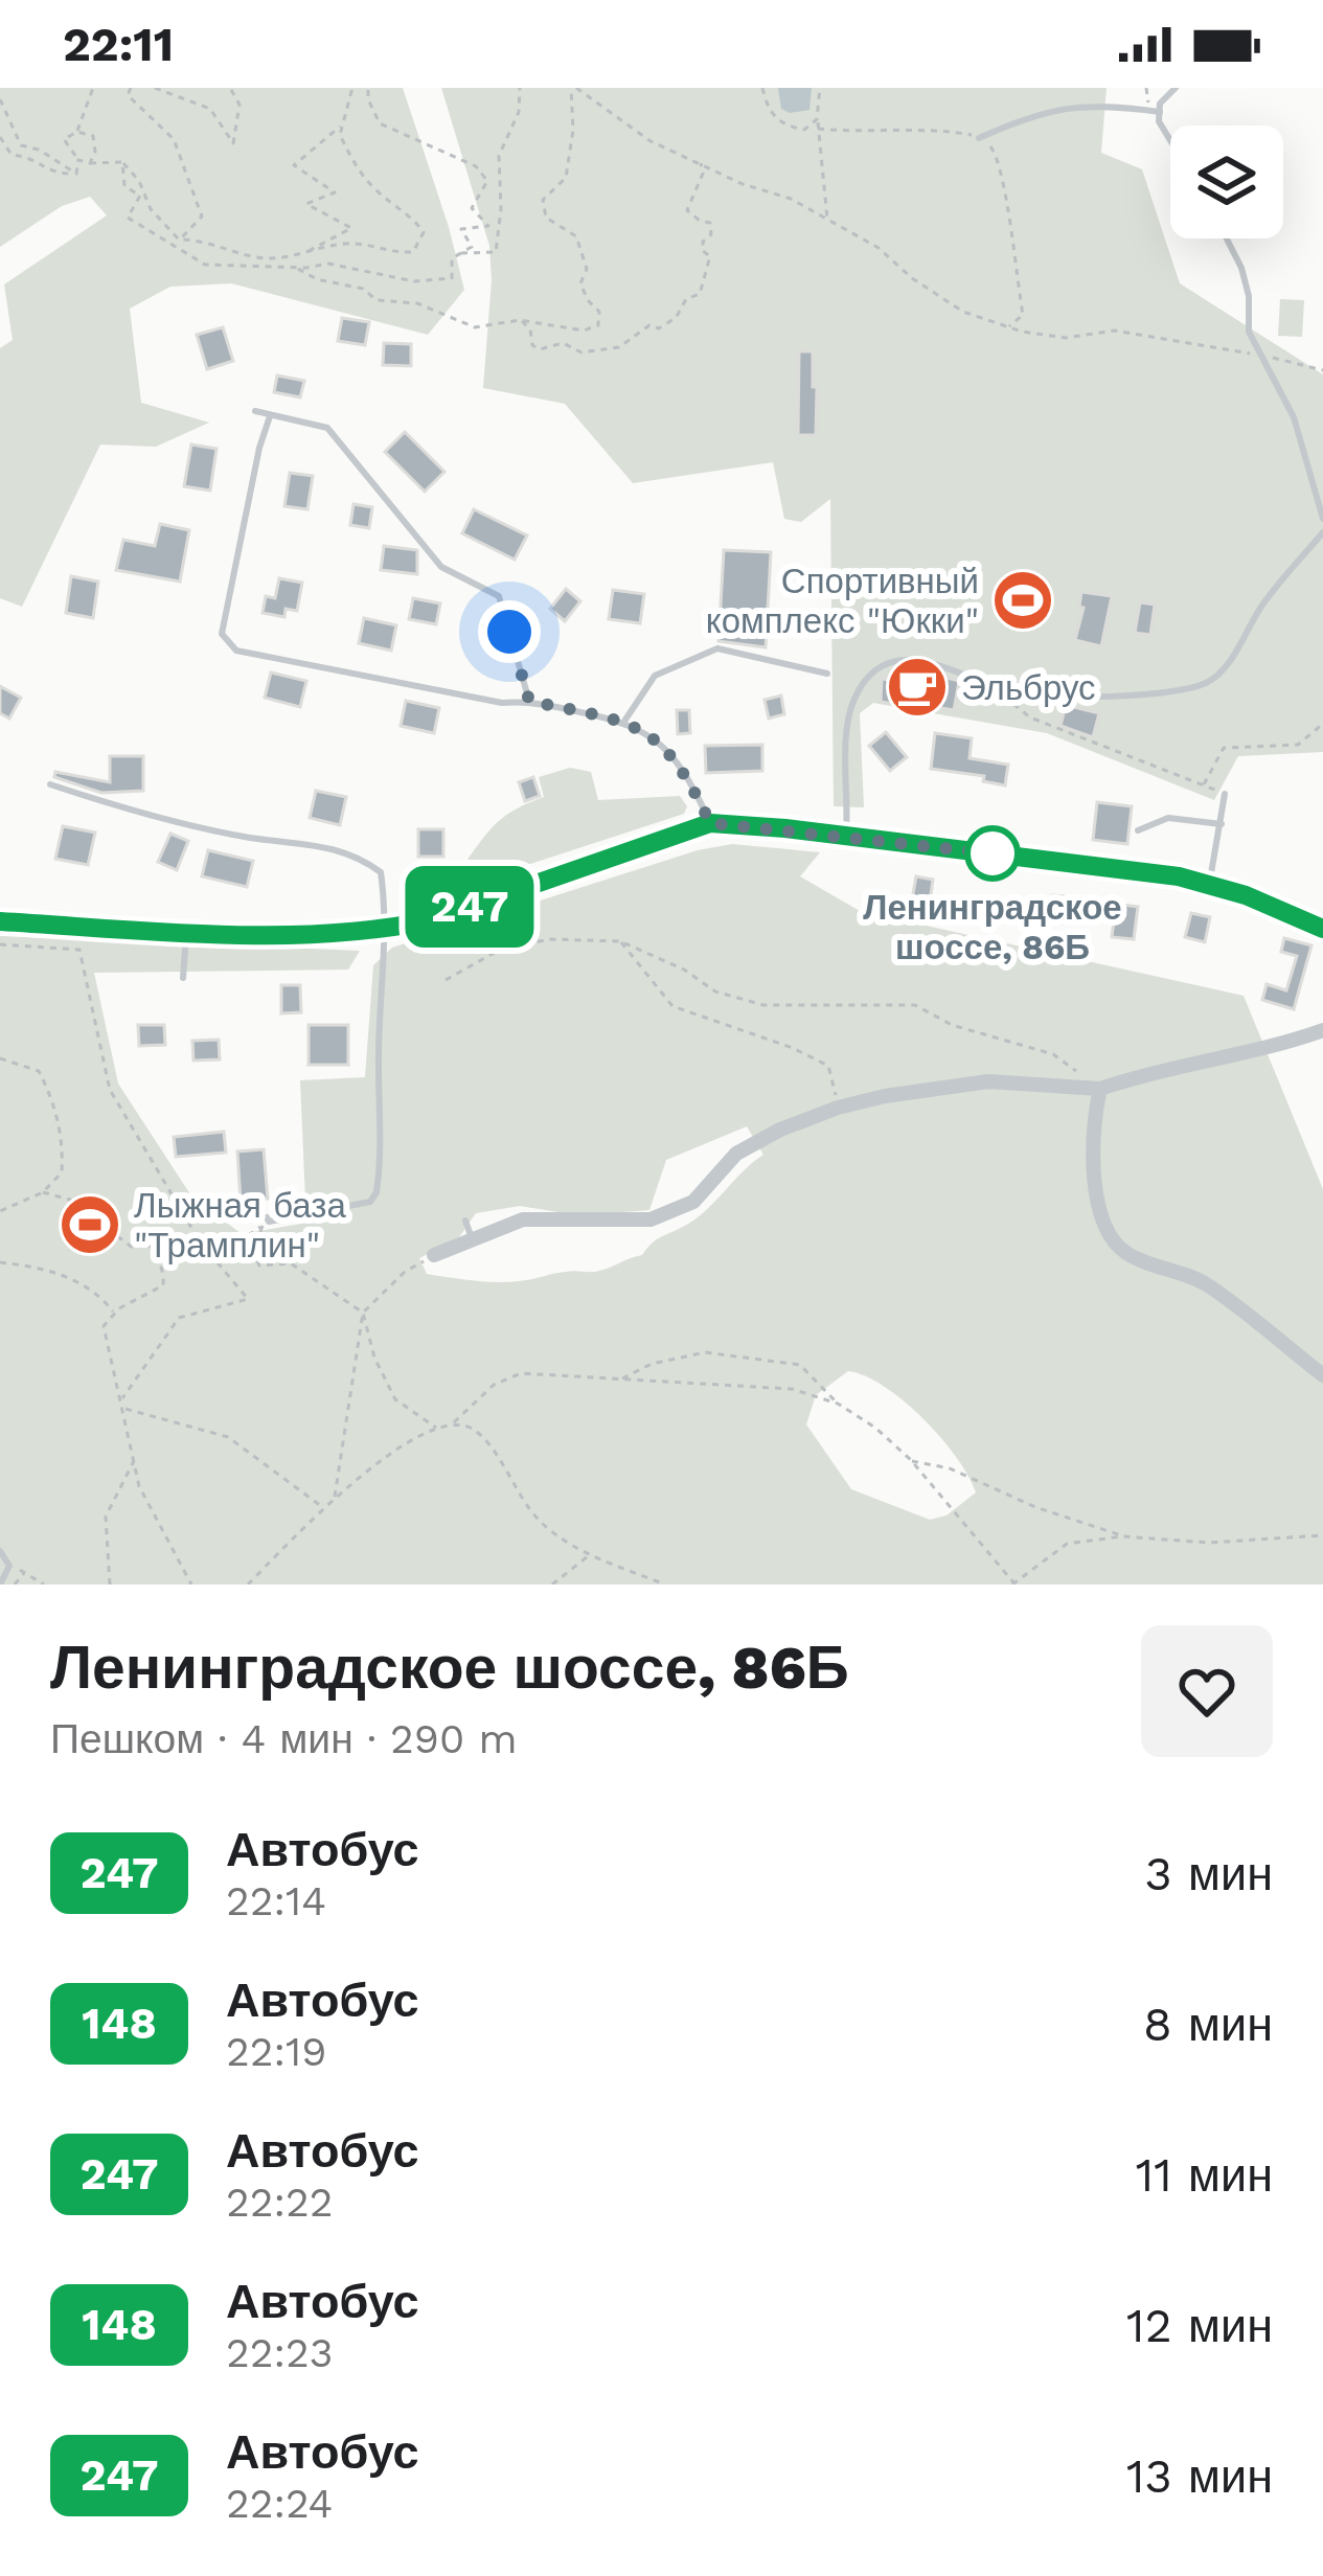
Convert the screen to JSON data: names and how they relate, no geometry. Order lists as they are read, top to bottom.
{
  "places": {
    "sports": ["Спортивный комплекс \"Юкки\"", "Лыжная база \"Трамплин\""],
    "cafe": ["Эльбрус"],
    "other": ["Ленинградское шоссе, 86Б"]
  },
  "lines": ["bus line 247"],
  "page": {
    "status": "22:11",
    "on_map": "247",
    "heading": ["Ленинградское шоссе, 86Б", "Пешком · 4 мин · 290 m"],
    "list": [
      {
        "mark": "247",
        "name": "Автобус",
        "note": "22:14",
        "value": "3 мин"
      },
      {
        "mark": "148",
        "name": "Автобус",
        "note": "22:19",
        "value": "8 мин"
      },
      {
        "mark": "247",
        "name": "Автобус",
        "note": "22:22",
        "value": "11 мин"
      },
      {
        "mark": "148",
        "name": "Автобус",
        "note": "22:23",
        "value": "12 мин"
      },
      {
        "mark": "247",
        "name": "Автобус",
        "note": "22:24",
        "value": "13 мин"
      }
    ]
  }
}
